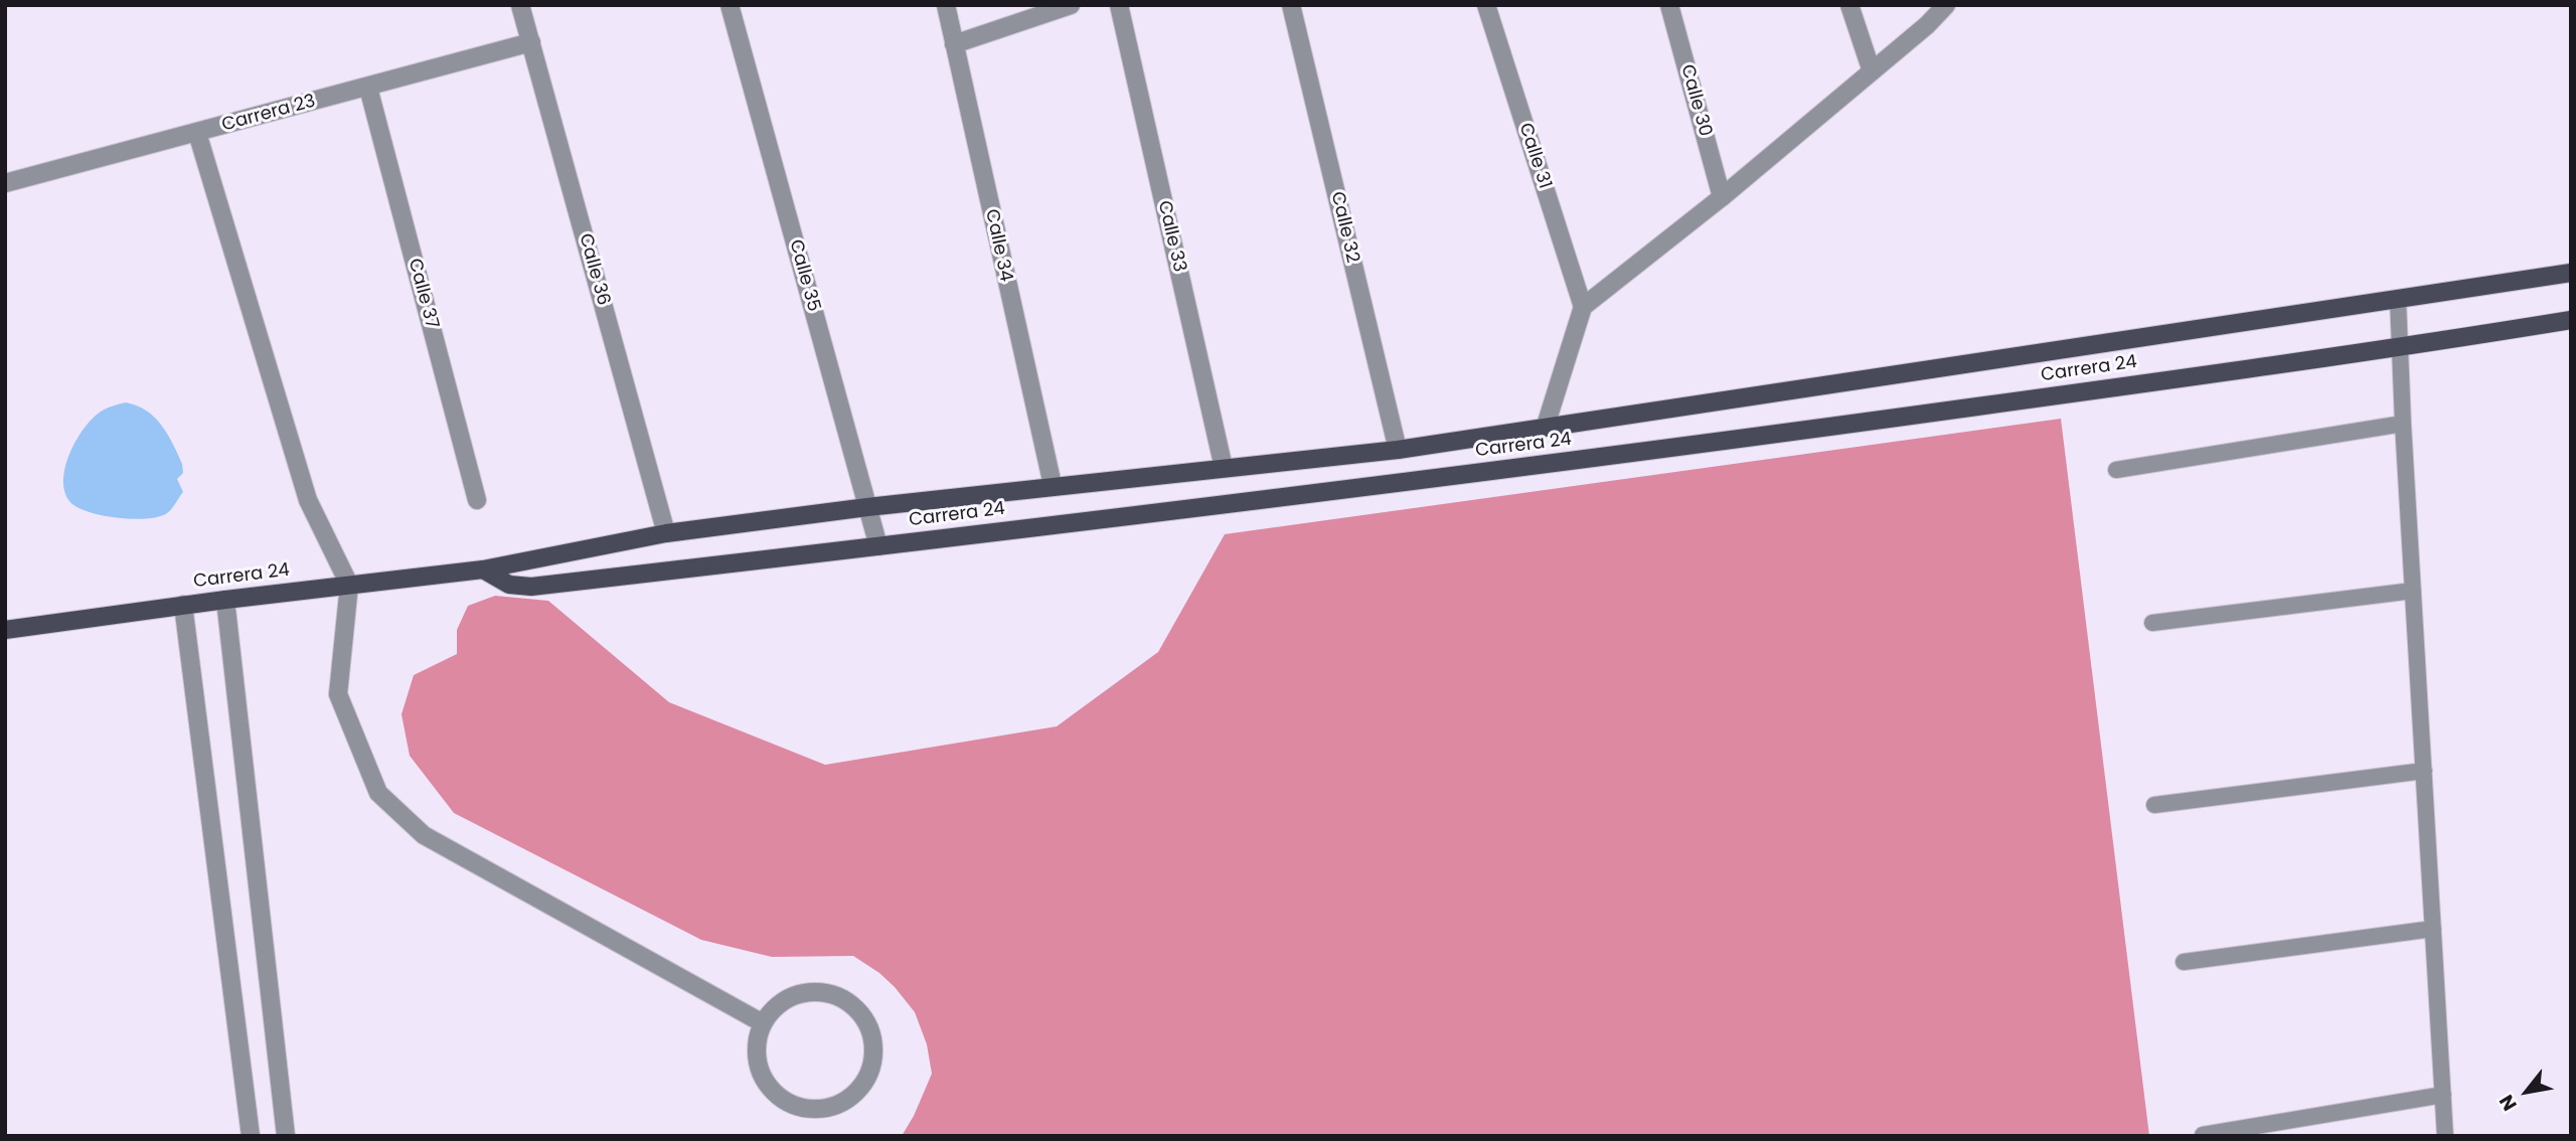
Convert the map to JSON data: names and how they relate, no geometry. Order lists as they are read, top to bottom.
{
  "streets": {
    "main road": ["Carrera 24"],
    "street": [
      "Calle 30",
      "Carrera 23",
      "Calle 31",
      "Calle 32",
      "Calle 33",
      "Calle 34",
      "Calle 36",
      "Calle 35",
      "Calle 37"
    ]
  },
  "crossings": [
    ["Carrera 23", "Calle 36"],
    ["Carrera 23", "Calle 37"],
    ["Calle 32", "Carrera 24"],
    ["Calle 33", "Carrera 24"],
    ["Calle 34", "Carrera 24"],
    ["Calle 36", "Carrera 24"],
    ["Calle 35", "Carrera 24"]
  ],
  "north": "bottom left"
}
